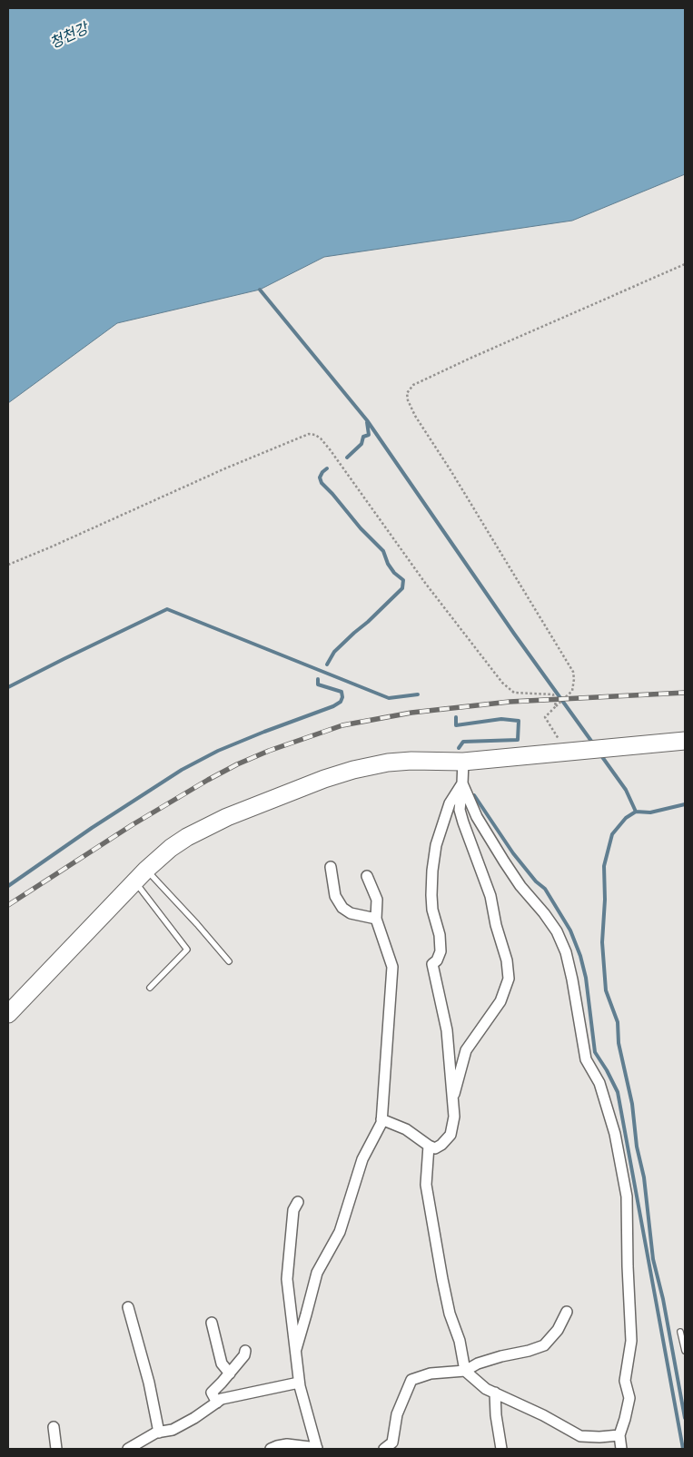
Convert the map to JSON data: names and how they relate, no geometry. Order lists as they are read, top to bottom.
{
  "water": ["청천강"]
}
